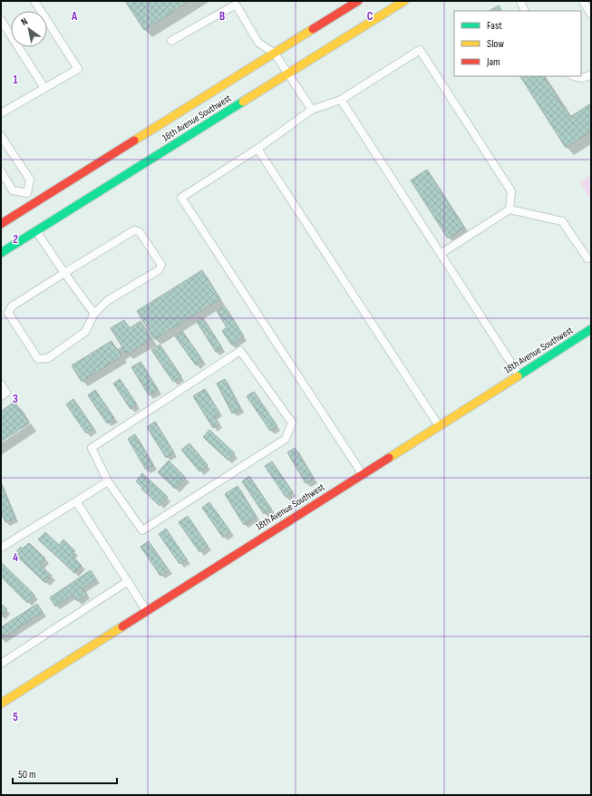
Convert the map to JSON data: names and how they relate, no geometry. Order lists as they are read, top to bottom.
{
  "streets": {
    "main road": ["16th Avenue Southwest", "18th Avenue Southwest"]
  },
  "legend": ["Fast", "Slow", "Jam"],
  "scale_bar": "50 m",
  "north": "top left",
  "grid": {
    "columns": ["A", "B", "C"],
    "rows": [
      "1",
      "2",
      "3",
      "4",
      "5"
    ]
  }
}
